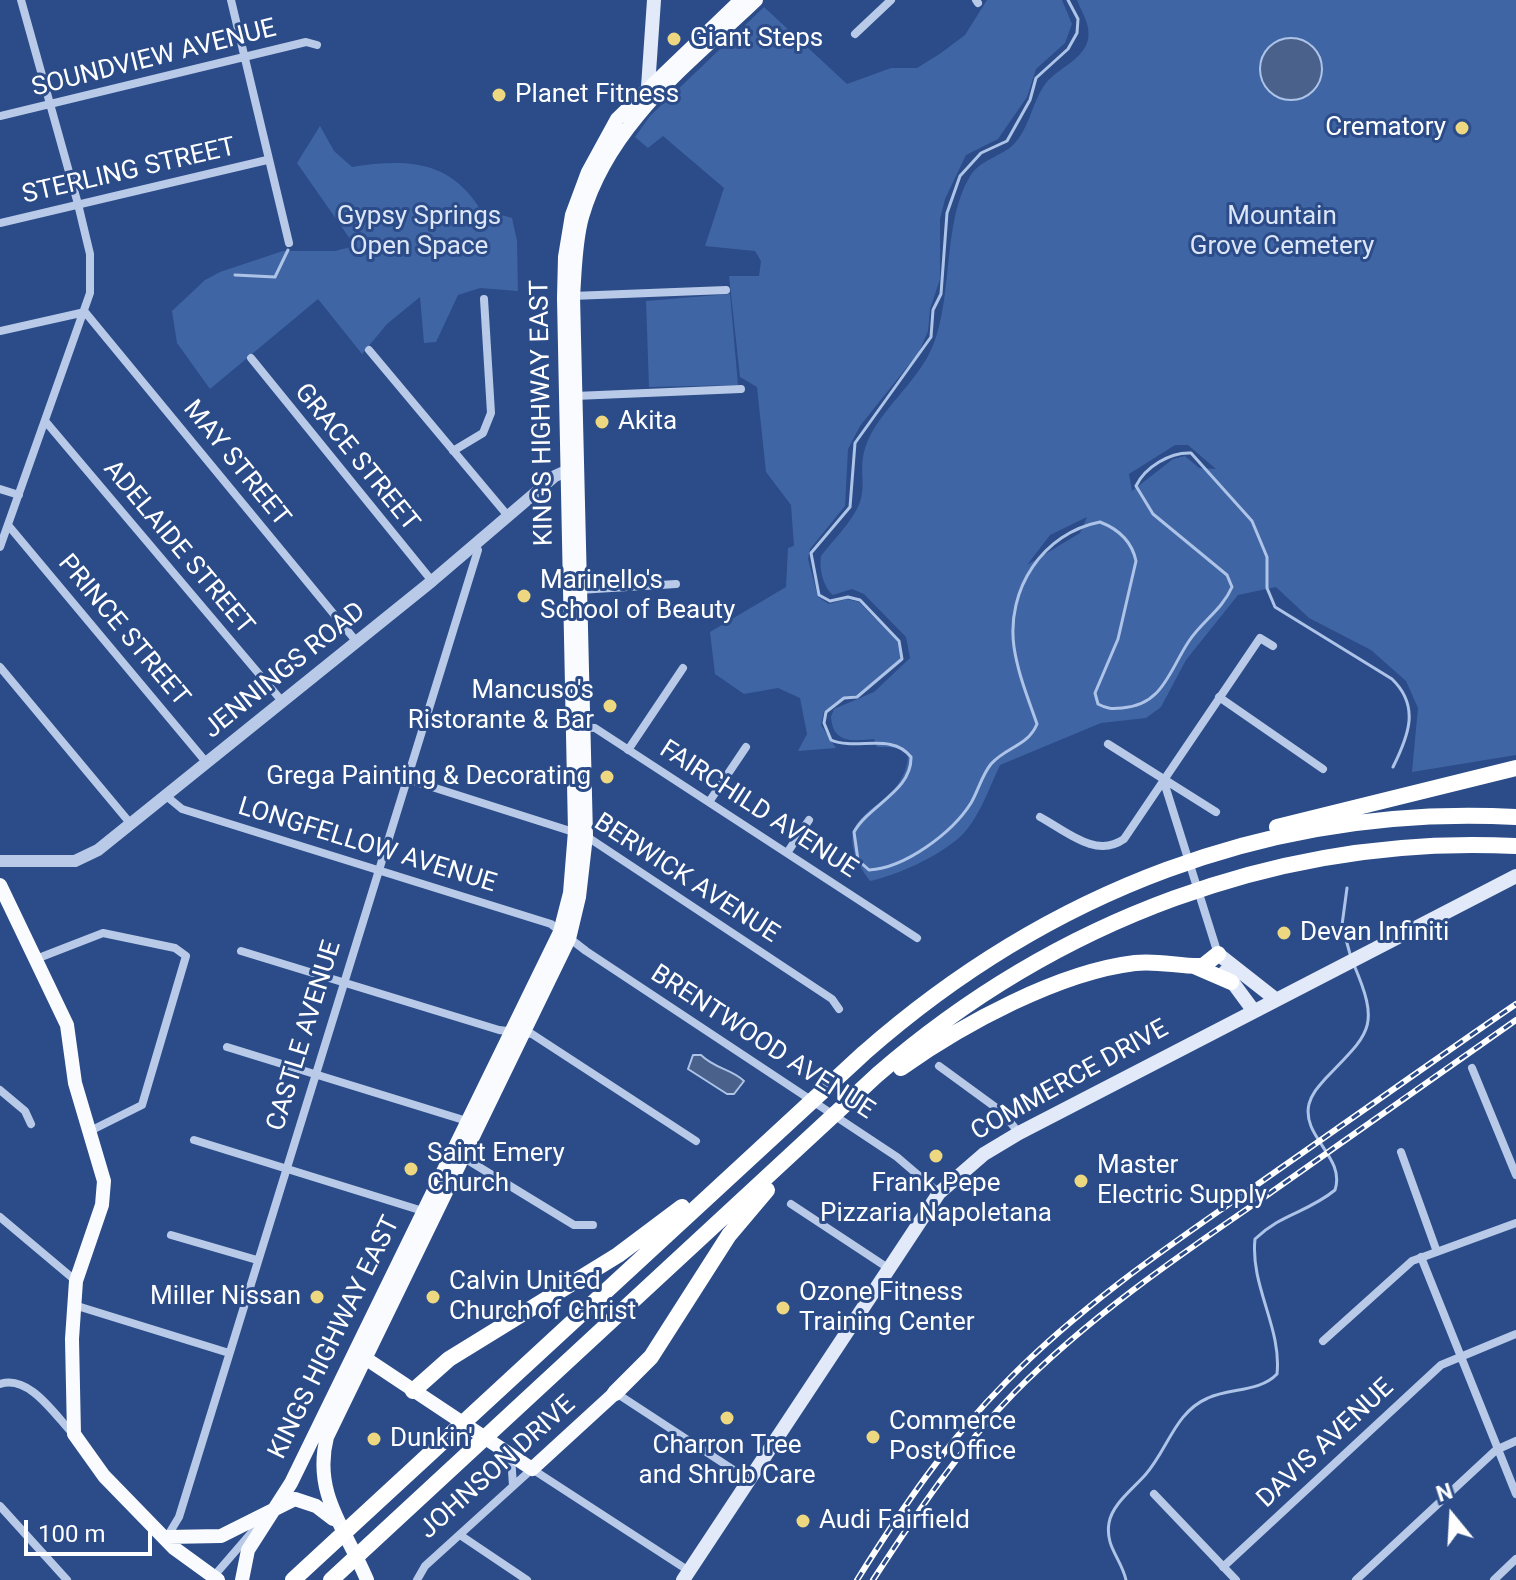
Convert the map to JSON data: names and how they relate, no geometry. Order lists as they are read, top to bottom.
{
  "streets": {
    "main road": ["KINGS HIGHWAY EAST", "COMMERCE DRIVE", "JOHNSON DRIVE"],
    "street": [
      "SOUNDVIEW AVENUE",
      "STERLING STREET",
      "GRACE STREET",
      "MAY STREET",
      "ADELAIDE STREET",
      "PRINCE STREET",
      "JENNINGS ROAD",
      "FAIRCHILD AVENUE",
      "LONGFELLOW AVENUE",
      "BERWICK AVENUE",
      "CASTLE AVENUE",
      "BRENTWOOD AVENUE",
      "DAVIS AVENUE"
    ]
  },
  "crossings": [
    ["KINGS HIGHWAY EAST", "JENNINGS ROAD"],
    ["KINGS HIGHWAY EAST", "FAIRCHILD AVENUE"],
    ["KINGS HIGHWAY EAST", "LONGFELLOW AVENUE"],
    ["KINGS HIGHWAY EAST", "BERWICK AVENUE"],
    ["KINGS HIGHWAY EAST", "BRENTWOOD AVENUE"],
    ["GRACE STREET", "JENNINGS ROAD"],
    ["MAY STREET", "JENNINGS ROAD"],
    ["ADELAIDE STREET", "JENNINGS ROAD"],
    ["PRINCE STREET", "JENNINGS ROAD"],
    ["JENNINGS ROAD", "LONGFELLOW AVENUE"],
    ["JENNINGS ROAD", "CASTLE AVENUE"],
    ["LONGFELLOW AVENUE", "CASTLE AVENUE"],
    ["LONGFELLOW AVENUE", "BRENTWOOD AVENUE"],
    ["BERWICK AVENUE", "CASTLE AVENUE"],
    ["BRENTWOOD AVENUE", "COMMERCE DRIVE"]
  ],
  "parks": ["Gypsy Springs Open Space", "Mountain Grove Cemetery"],
  "places": [
    "Giant Steps",
    "Planet Fitness",
    "Crematory",
    "Akita",
    "Marinello's School of Beauty",
    "Mancuso's Ristorante & Bar",
    "Grega Painting & Decorating",
    "Devan Infiniti",
    "Frank Pepe Pizzaria Napoletana",
    "Saint Emery Church",
    "Master Electric Supply",
    "Miller Nissan",
    "Calvin United Church of Christ",
    "Ozone Fitness Training Center",
    "Charron Tree and Shrub Care",
    "Commerce Post Office",
    "Dunkin'",
    "Audi Fairfield"
  ],
  "scale_bar": "100 m",
  "north": "top"
}
